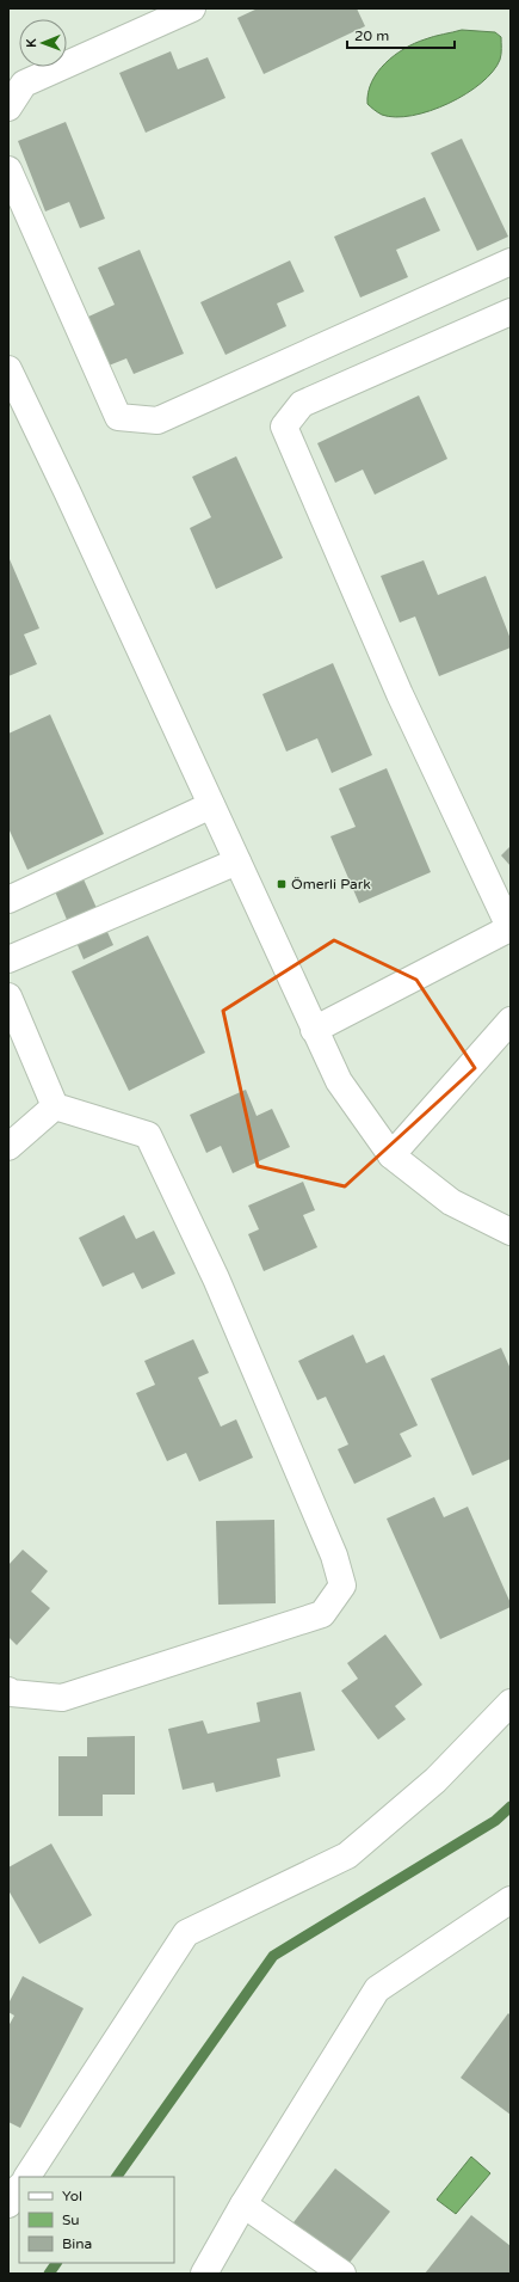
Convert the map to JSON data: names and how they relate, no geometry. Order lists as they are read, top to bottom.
{
  "places": {
    "transit": ["Ömerli Park"]
  },
  "legend": ["Yol", "Su", "Bina"],
  "scale_bar": "20 m",
  "north": "left"
}
